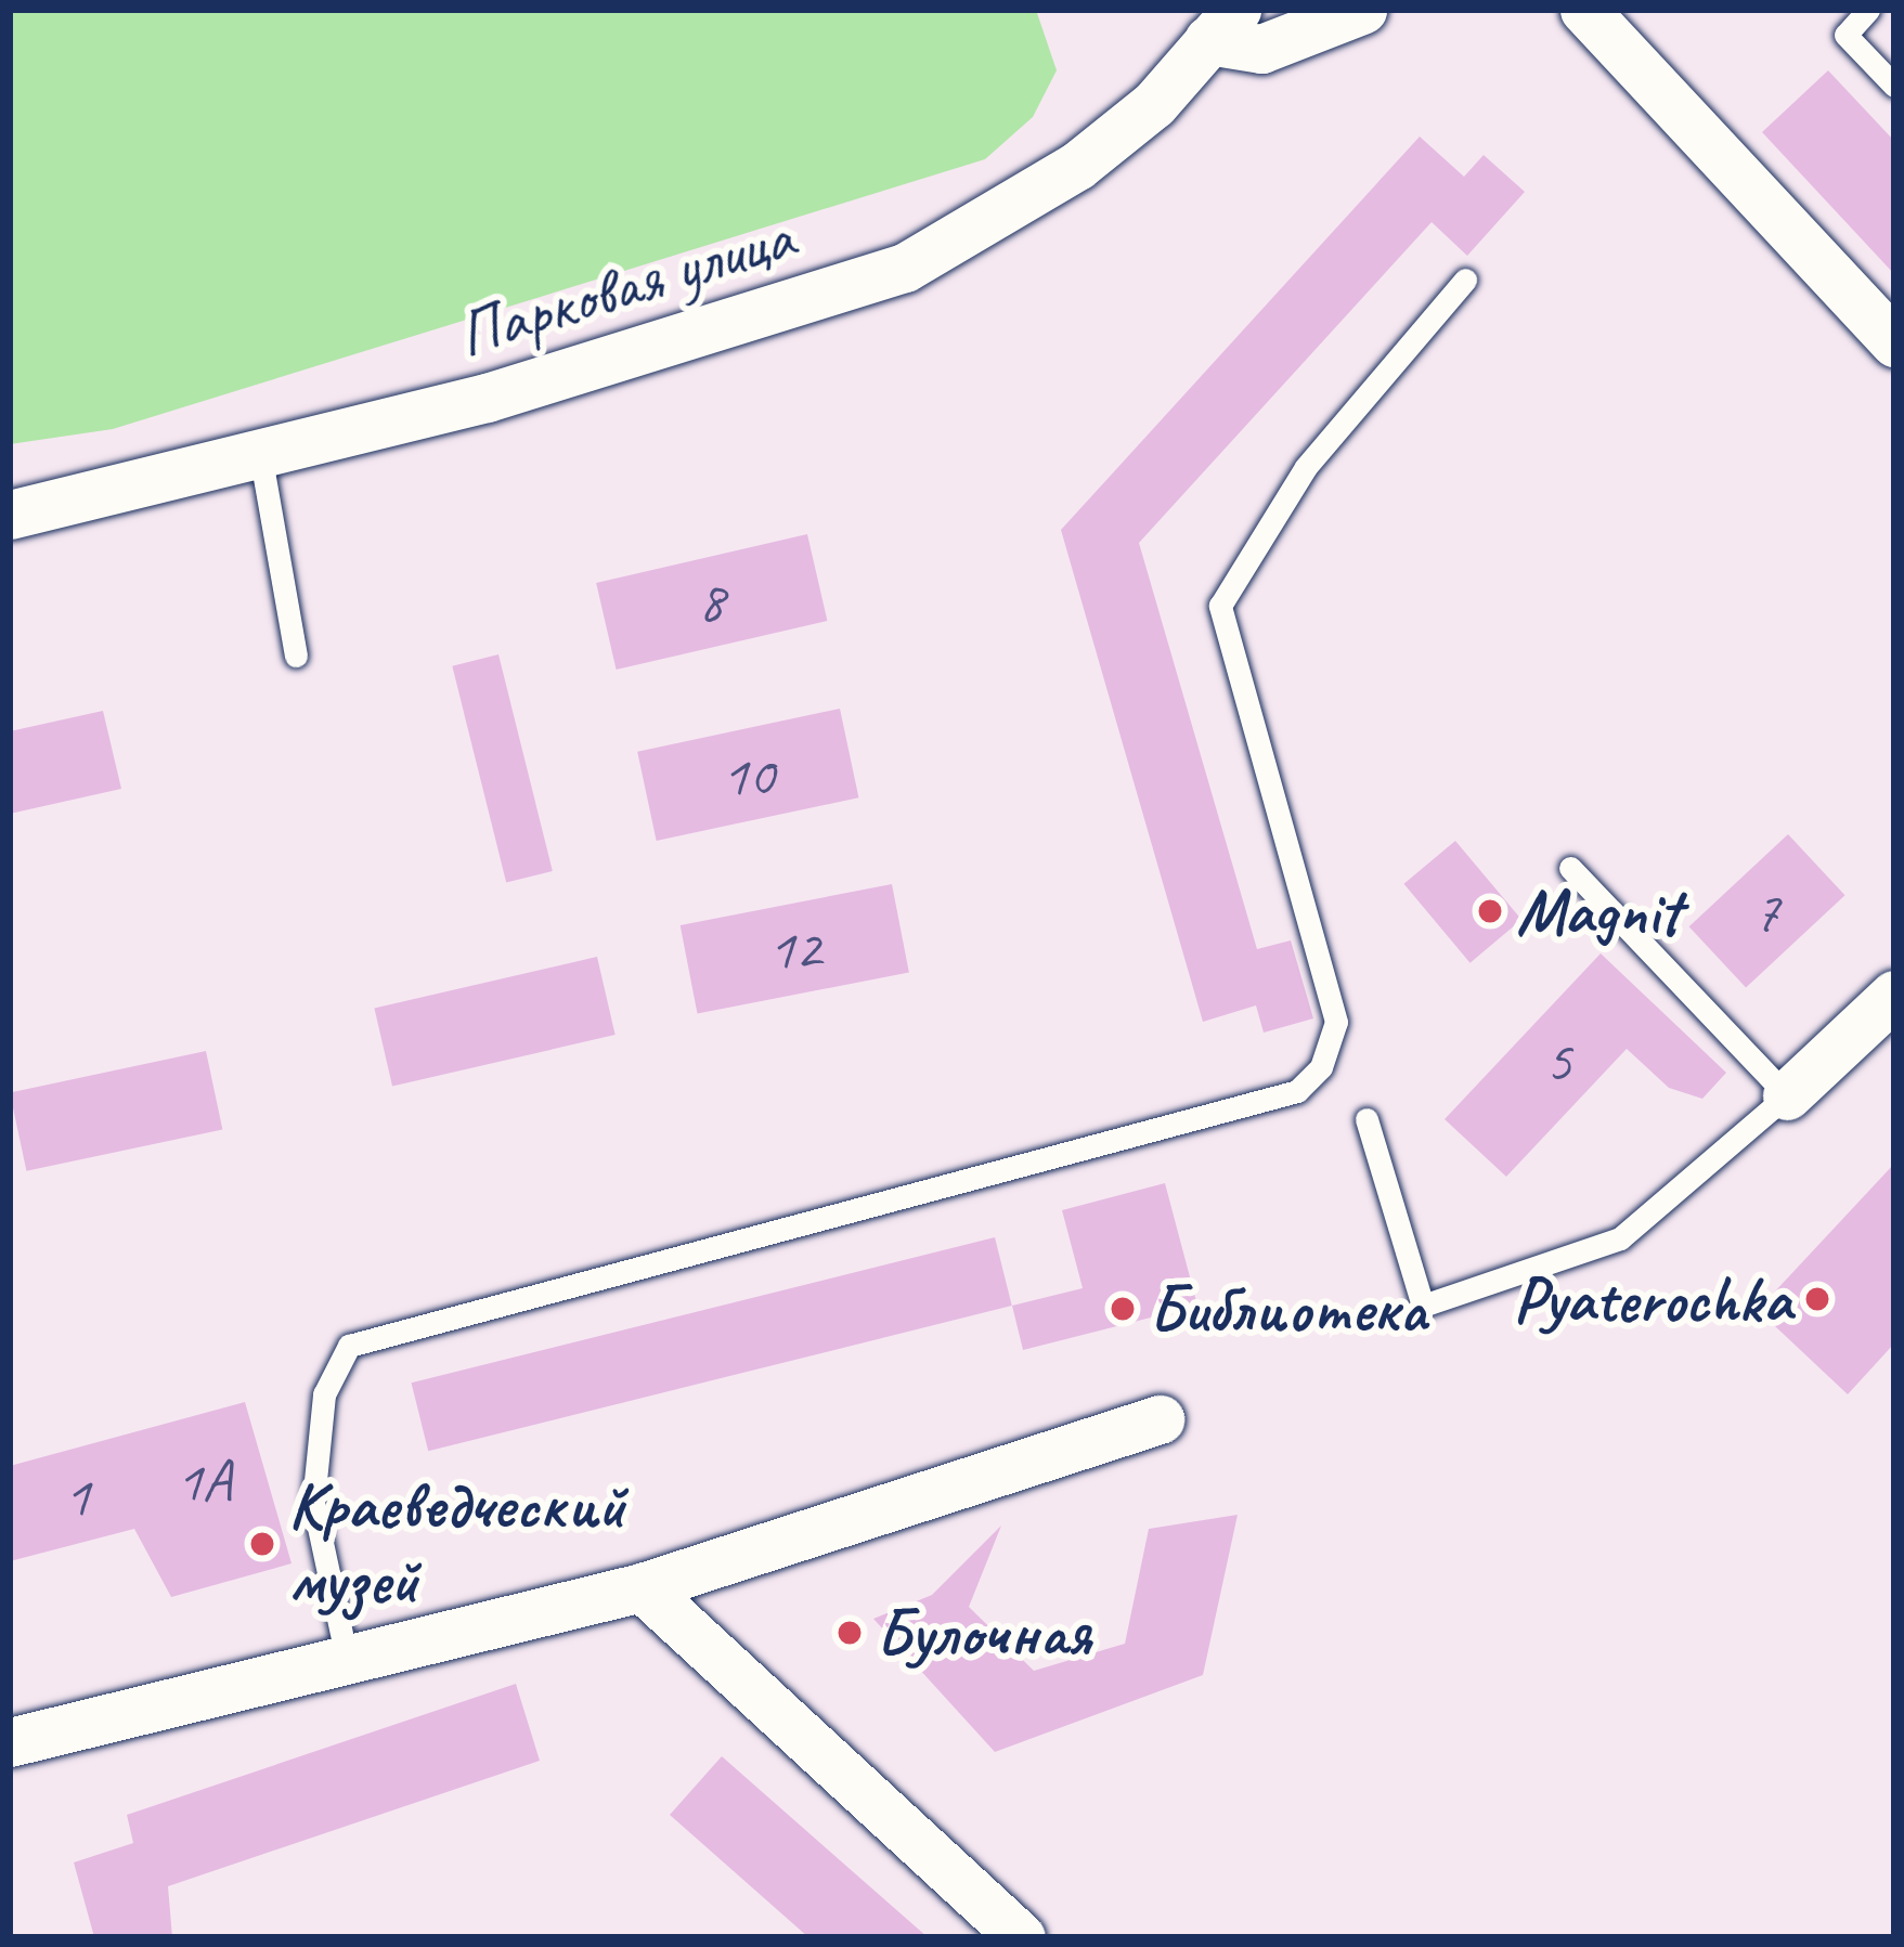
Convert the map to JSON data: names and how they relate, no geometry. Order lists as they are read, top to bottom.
{
  "streets": {
    "street": ["Парковая улица"]
  },
  "places": [
    "Magnit",
    "Pyaterochka",
    "Библиотека",
    "Краеведческий музей",
    "Булочная"
  ],
  "house_numbers": [
    "8",
    "10",
    "7",
    "12",
    "5",
    "1А",
    "1"
  ]
}
